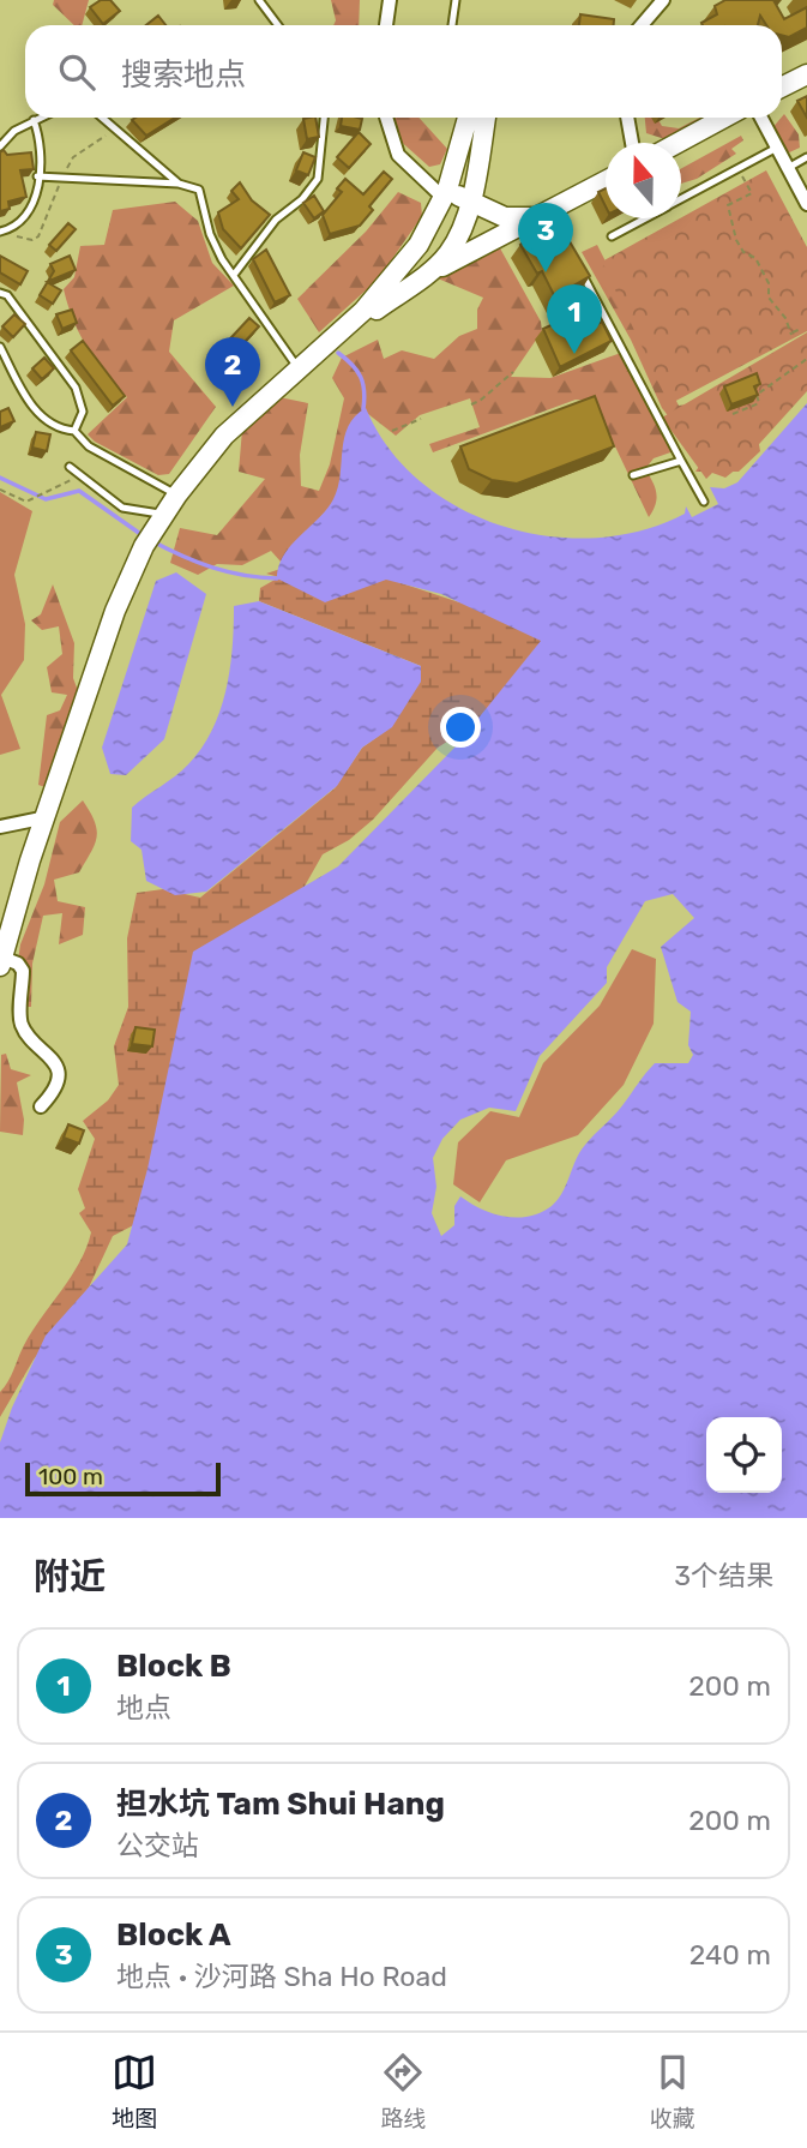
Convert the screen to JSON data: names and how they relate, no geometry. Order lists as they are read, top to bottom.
{
  "scale_bar": "100 m",
  "north": "top",
  "page": {
    "search": "搜索地点",
    "pins": ["3", "1", "2"],
    "scale": "100 m",
    "heading": ["附近", "3个结果"],
    "list": [
      {
        "mark": "1",
        "name": "Block B",
        "note": "地点",
        "value": "200 m"
      },
      {
        "mark": "2",
        "name": "担水坑 Tam Shui Hang",
        "note": "公交站",
        "value": "200 m"
      },
      {
        "mark": "3",
        "name": "Block A",
        "note": "地点 · 沙河路 Sha Ho Road",
        "value": "240 m"
      }
    ],
    "nav": ["地图", "路线", "收藏"]
  }
}
